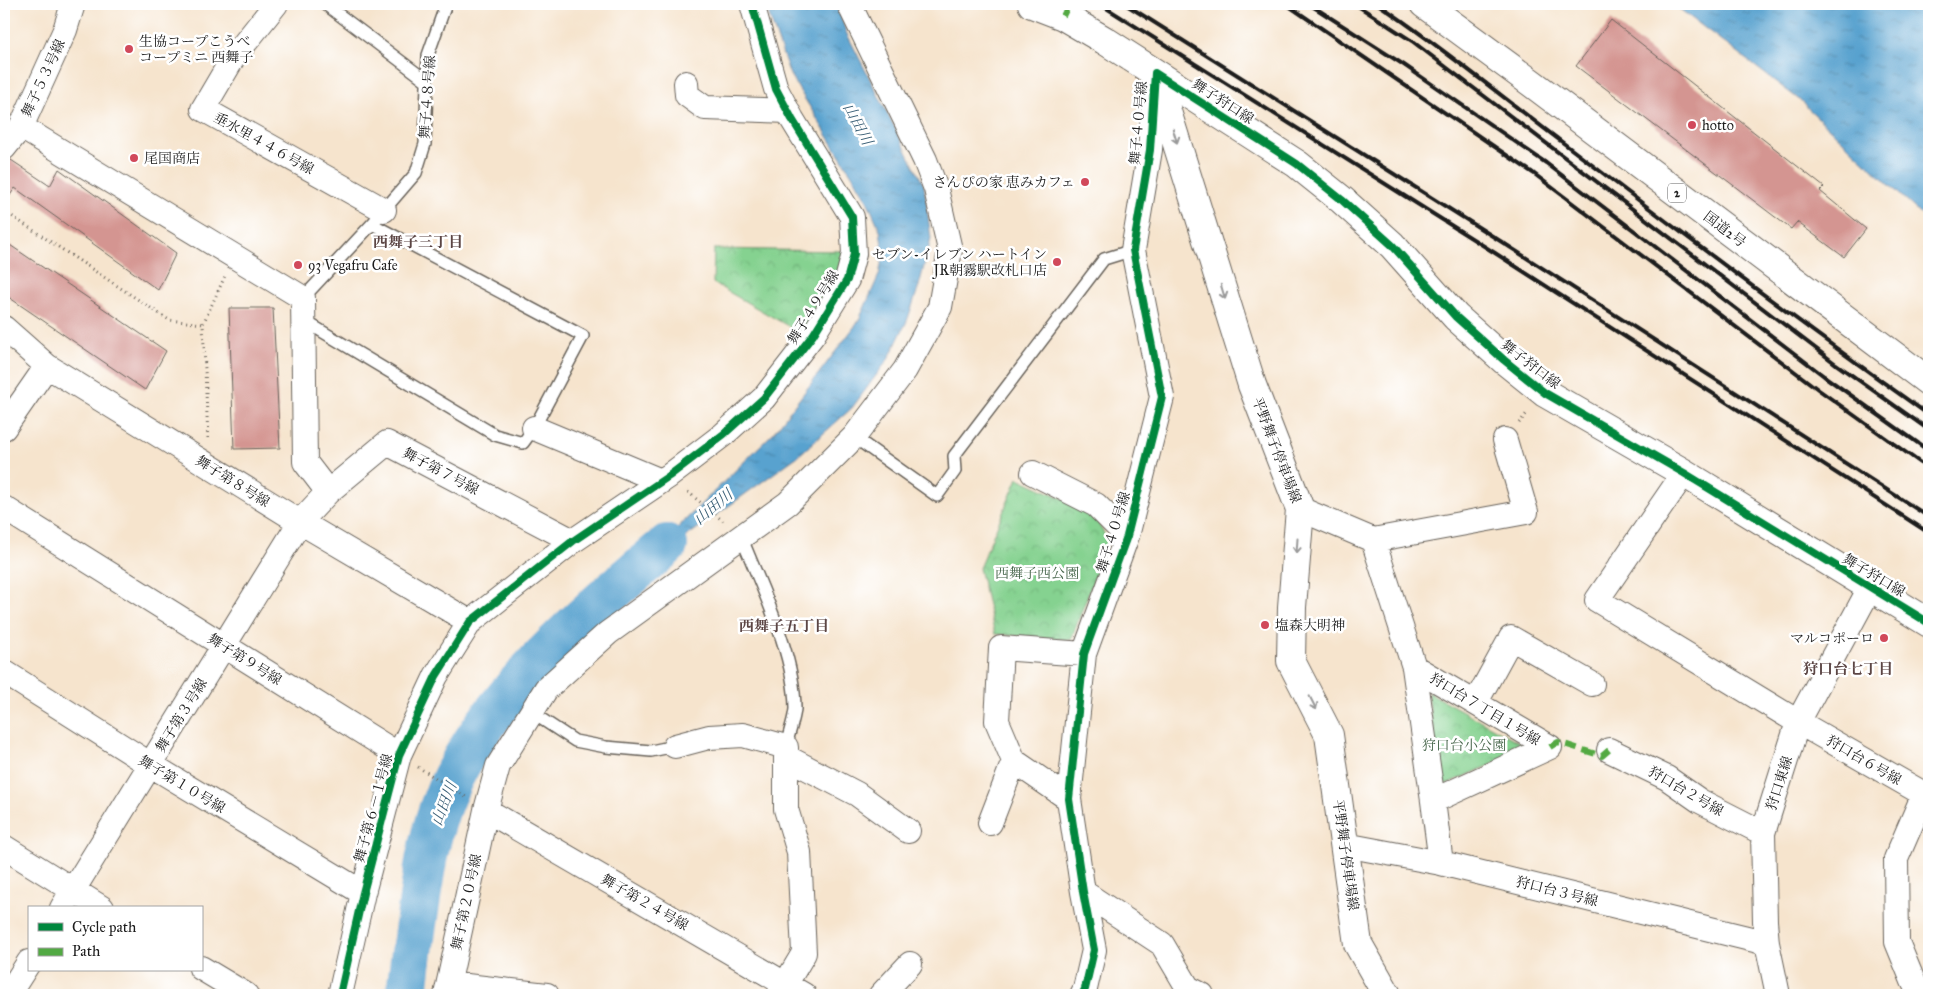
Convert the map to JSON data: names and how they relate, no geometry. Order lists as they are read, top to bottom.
{
  "streets": {
    "main road": [
      "舞子狩口線",
      "2",
      "国道2号",
      "平野舞子停車場線"
    ],
    "street": [
      "舞子５３号線",
      "舞子４０号線",
      "垂水里４４６号線",
      "舞子４９号線",
      "舞子第７号線",
      "舞子第８号線",
      "舞子第９号線",
      "狩口台７丁目１号線",
      "舞子第３号線",
      "狩口台６号線",
      "狩口東線",
      "舞子第１０号線",
      "狩口台２号線",
      "舞子第６－１号線",
      "狩口台３号線",
      "舞子第２０号線",
      "舞子第２４号線"
    ],
    "lane": ["舞子４８号線"]
  },
  "crossings": [
    ["舞子４８号線", "垂水里４４６号線"],
    ["舞子狩口線", "舞子４０号線"],
    ["舞子狩口線", "平野舞子停車場線"],
    ["舞子狩口線", "狩口台６号線"],
    ["舞子狩口線", "狩口東線"],
    ["舞子４０号線", "平野舞子停車場線"],
    ["舞子４９号線", "舞子第７号線"],
    ["舞子４９号線", "舞子第６－１号線"],
    ["平野舞子停車場線", "狩口台３号線"],
    ["舞子第７号線", "舞子第８号線"],
    ["舞子第７号線", "舞子第３号線"],
    ["舞子第７号線", "舞子第６－１号線"],
    ["舞子第８号線", "舞子第３号線"],
    ["舞子第８号線", "舞子第６－１号線"],
    ["舞子第９号線", "舞子第３号線"],
    ["舞子第９号線", "舞子第６－１号線"],
    ["狩口台７丁目１号線", "狩口台３号線"],
    ["舞子第３号線", "舞子第１０号線"],
    ["狩口台６号線", "狩口東線"],
    ["狩口東線", "狩口台２号線"],
    ["狩口東線", "狩口台３号線"],
    ["舞子第１０号線", "舞子第６－１号線"],
    ["舞子第２０号線", "舞子第２４号線"]
  ],
  "one_way": ["平野舞子停車場線"],
  "districts": ["西舞子三丁目", "西舞子五丁目", "狩口台七丁目"],
  "water": ["山田川"],
  "parks": ["西舞子西公園", "狩口台小公園"],
  "places": [
    "生協コープこうべ コープミニ 西舞子",
    "hotto",
    "尾国商店",
    "さんぴの家 恵みカフェ",
    "セブン-イレブン ハートイン JR朝霧駅改札口店",
    "93 Vegafru Cafe",
    "塩森大明神",
    "マルコポーロ"
  ],
  "legend": ["Cycle path", "Path"]
}
